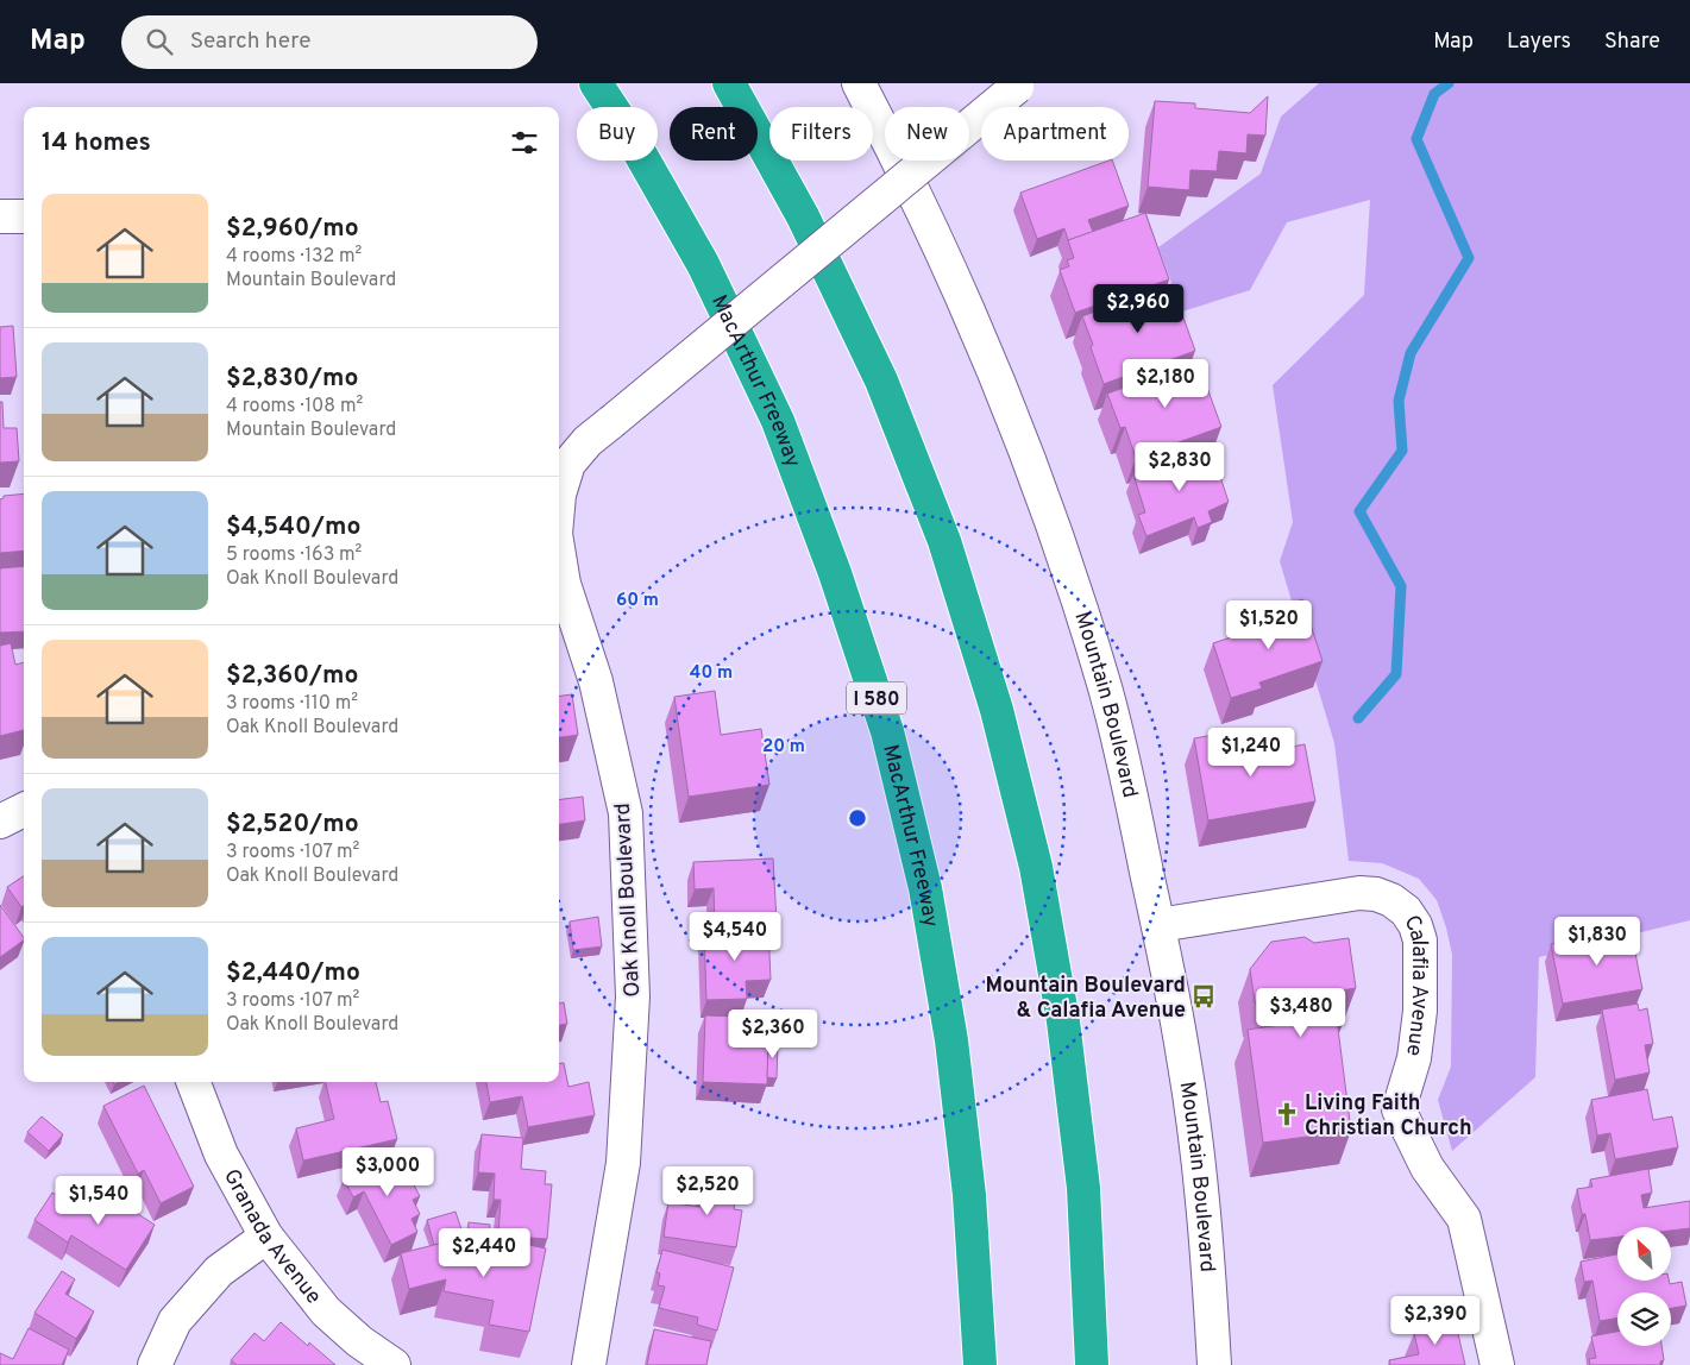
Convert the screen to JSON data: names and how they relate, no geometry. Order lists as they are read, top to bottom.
{
  "streets": {
    "highway": ["MacArthur Freeway", "I 580"],
    "street": [
      "Mountain Boulevard",
      "Oak Knoll Boulevard",
      "Calafia Avenue",
      "Granada Avenue"
    ]
  },
  "crossings": [
    ["Mountain Boulevard", "Calafia Avenue"]
  ],
  "places": {
    "bus stop": ["Mountain Boulevard & Calafia Avenue"],
    "church": ["Living Faith Christian Church"]
  },
  "north": "top left",
  "page": {
    "header": "Map",
    "search": "Search here",
    "nav": ["Map", "Layers", "Share"],
    "chip": [
      "Buy",
      "Rent",
      "Filters",
      "New",
      "Apartment"
    ],
    "heading": "14 homes",
    "list": [
      {
        "name": "$2,960/mo",
        "note": "4 rooms · 132 m² · Mountain Boulevard"
      },
      {
        "name": "$2,830/mo",
        "note": "4 rooms · 108 m² · Mountain Boulevard"
      },
      {
        "name": "$4,540/mo",
        "note": "5 rooms · 163 m² · Oak Knoll Boulevard"
      },
      {
        "name": "$2,360/mo",
        "note": "3 rooms · 110 m² · Oak Knoll Boulevard"
      },
      {
        "name": "$2,520/mo",
        "note": "3 rooms · 107 m² · Oak Knoll Boulevard"
      },
      {
        "name": "$2,440/mo",
        "note": "3 rooms · 107 m² · Oak Knoll Boulevard"
      }
    ],
    "price": [
      "$2,960",
      "$2,180",
      "$2,830",
      "$1,520",
      "$1,240",
      "$4,540",
      "$1,830",
      "$3,480",
      "$2,360",
      "$3,000",
      "$2,520",
      "$1,540",
      "$2,440",
      "$2,390"
    ]
  },
  "rings": ["60 m", "40 m", "20 m"]
}
